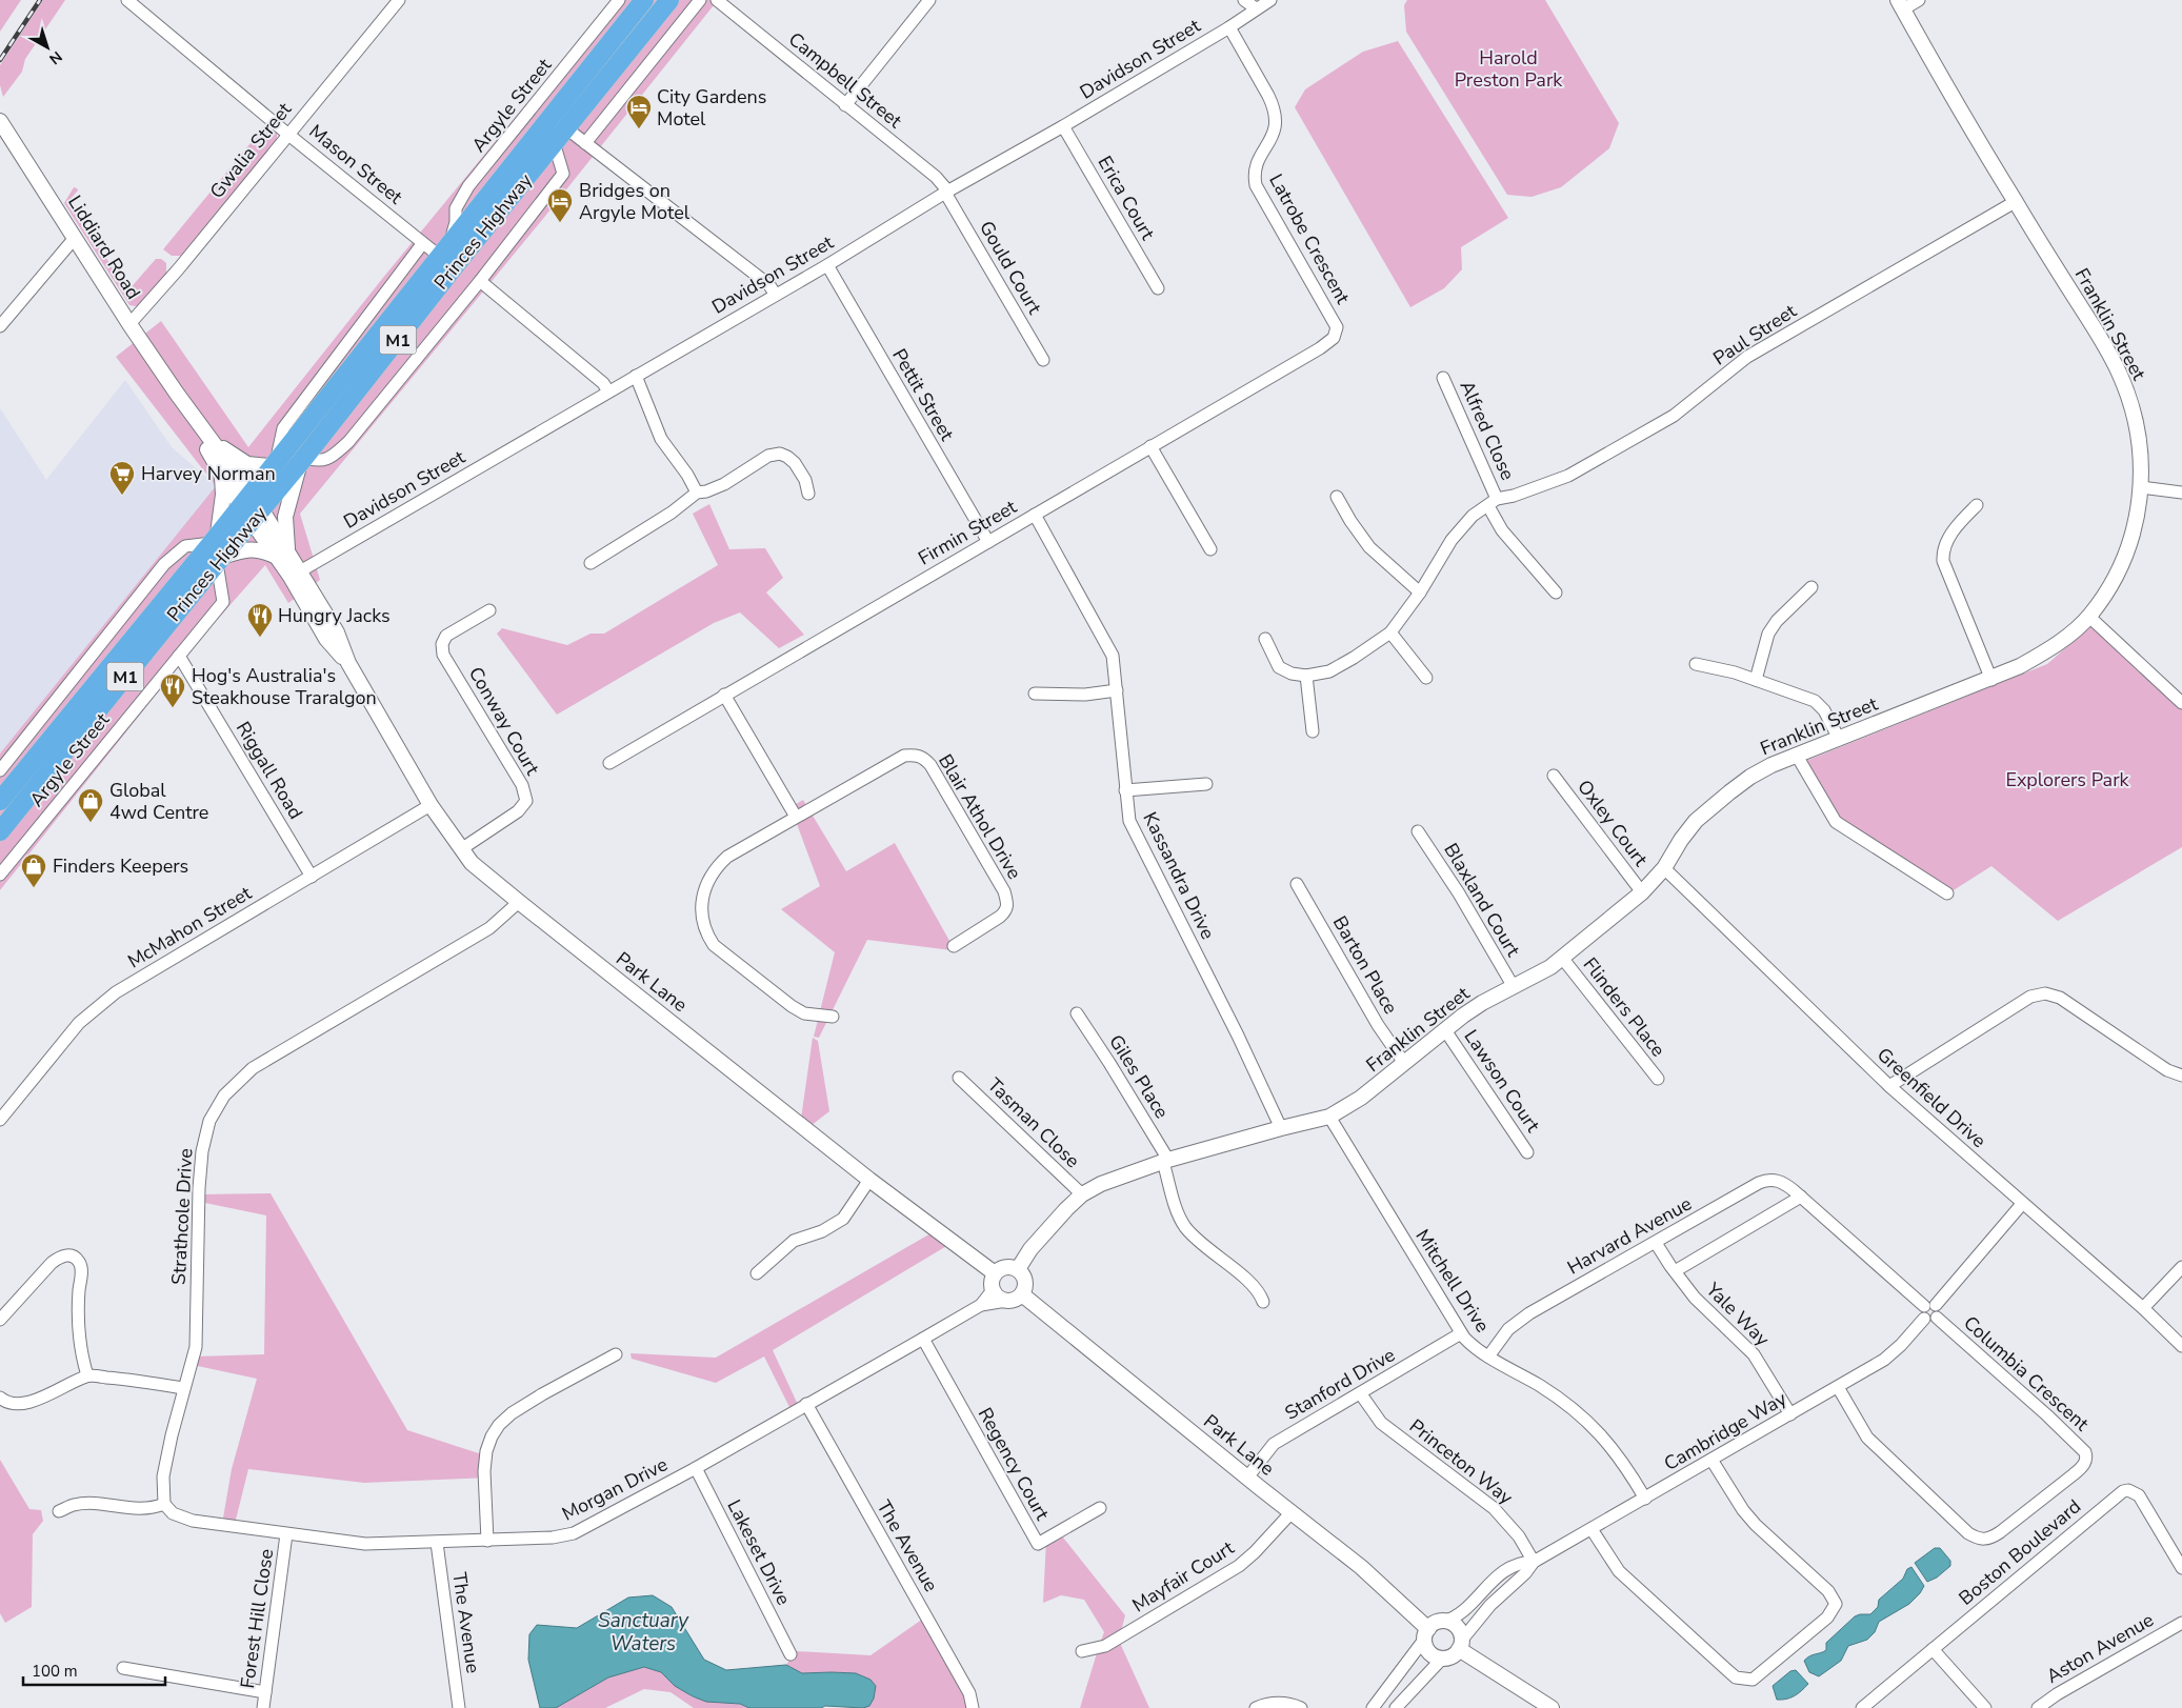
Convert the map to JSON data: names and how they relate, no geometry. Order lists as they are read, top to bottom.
{
  "streets": {
    "highway": ["Princes Highway", "M1"],
    "street": [
      "Davidson Street",
      "Campbell Street",
      "Argyle Street",
      "Gwalia Street",
      "Mason Street",
      "Erica Court",
      "Latrobe Crescent",
      "Liddiard Road",
      "Gould Court",
      "Franklin Street",
      "Paul Street",
      "Pettit Street",
      "Alfred Close",
      "Firmin Street",
      "Conway Court",
      "Riggall Road",
      "Blair Athol Drive",
      "Oxley Court",
      "Kassandra Drive",
      "Blaxland Court",
      "McMahon Street",
      "Barton Place",
      "Park Lane",
      "Flinders Place",
      "Giles Place",
      "Lawson Court",
      "Greenfield Drive",
      "Tasman Close",
      "Strathcole Drive",
      "Harvard Avenue",
      "Mitchell Drive",
      "Yale Way",
      "Columbia Crescent",
      "Stanford Drive",
      "Cambridge Way",
      "Princeton Way",
      "Regency Court",
      "Morgan Drive",
      "The Avenue",
      "Lakeset Drive",
      "Boston Boulevard",
      "Mayfair Court",
      "Forest Hill Close",
      "Aston Avenue"
    ]
  },
  "crossings": [
    ["Davidson Street", "Campbell Street"],
    ["Davidson Street", "Erica Court"],
    ["Davidson Street", "Latrobe Crescent"],
    ["Davidson Street", "Gould Court"],
    ["Davidson Street", "Pettit Street"],
    ["Davidson Street", "Park Lane"],
    ["Campbell Street", "Gould Court"],
    ["Argyle Street", "Princes Highway"],
    ["Argyle Street", "Riggall Road"],
    ["Gwalia Street", "Mason Street"],
    ["Gwalia Street", "Liddiard Road"],
    ["Mason Street", "Princes Highway"],
    ["Princes Highway", "Liddiard Road"],
    ["Princes Highway", "Park Lane"],
    ["Latrobe Crescent", "Firmin Street"],
    ["Franklin Street", "Paul Street"],
    ["Franklin Street", "Oxley Court"],
    ["Franklin Street", "Kassandra Drive"],
    ["Franklin Street", "Blaxland Court"],
    ["Franklin Street", "Barton Place"],
    ["Franklin Street", "Park Lane"],
    ["Franklin Street", "Flinders Place"],
    ["Franklin Street", "Giles Place"],
    ["Franklin Street", "Lawson Court"],
    ["Franklin Street", "Greenfield Drive"],
    ["Franklin Street", "Tasman Close"],
    ["Franklin Street", "Mitchell Drive"],
    ["Franklin Street", "Morgan Drive"],
    ["Paul Street", "Alfred Close"],
    ["Pettit Street", "Firmin Street"],
    ["Firmin Street", "Kassandra Drive"],
    ["Conway Court", "Park Lane"],
    ["Riggall Road", "McMahon Street"],
    ["McMahon Street", "Park Lane"],
    ["Park Lane", "Strathcole Drive"],
    ["Park Lane", "Stanford Drive"],
    ["Park Lane", "Cambridge Way"],
    ["Park Lane", "Morgan Drive"],
    ["Park Lane", "Mayfair Court"],
    ["Greenfield Drive", "Cambridge Way"],
    ["Strathcole Drive", "Morgan Drive"],
    ["Harvard Avenue", "Mitchell Drive"],
    ["Harvard Avenue", "Yale Way"],
    ["Harvard Avenue", "Columbia Crescent"],
    ["Harvard Avenue", "Cambridge Way"],
    ["Mitchell Drive", "Stanford Drive"],
    ["Mitchell Drive", "Cambridge Way"],
    ["Yale Way", "Cambridge Way"],
    ["Columbia Crescent", "Cambridge Way"],
    ["Stanford Drive", "Princeton Way"],
    ["Cambridge Way", "Princeton Way"],
    ["Regency Court", "Morgan Drive"],
    ["Morgan Drive", "The Avenue"],
    ["Morgan Drive", "Lakeset Drive"],
    ["Morgan Drive", "Forest Hill Close"]
  ],
  "water": ["Sanctuary Waters"],
  "parks": ["Harold Preston Park", "Explorers Park"],
  "places": {
    "hotel": ["City Gardens Motel", "Bridges on Argyle Motel"],
    "supermarket": ["Harvey Norman"],
    "restaurant": ["Hungry Jacks", "Hog's Australia's Steakhouse Traralgon"],
    "shop": ["Global 4wd Centre", "Finders Keepers"]
  },
  "scale_bar": "100 m",
  "north": "bottom right"
}
